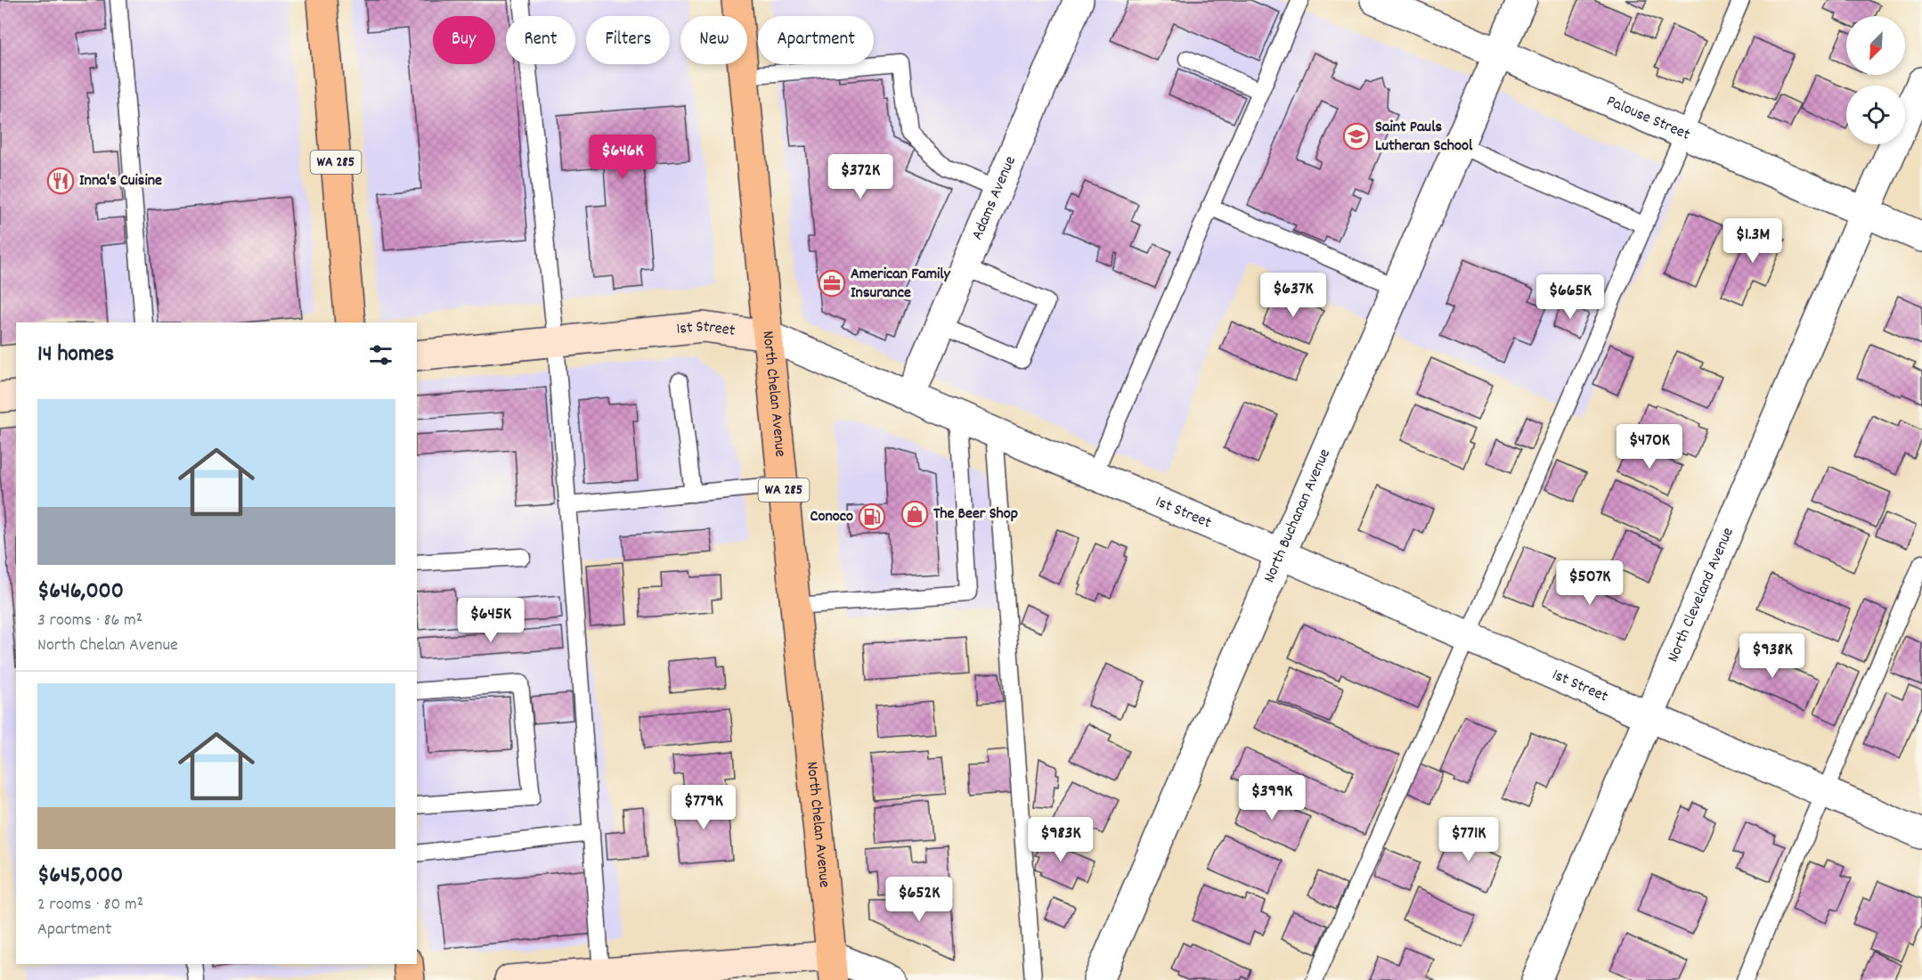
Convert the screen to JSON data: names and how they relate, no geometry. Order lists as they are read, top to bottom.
{
  "streets": {
    "main road": ["WA 285", "North Chelan Avenue"],
    "street": [
      "Palouse Street",
      "Adams Avenue",
      "1st Street",
      "North Buchanan Avenue",
      "North Cleveland Avenue"
    ]
  },
  "crossings": [
    ["Palouse Street", "North Buchanan Avenue"],
    ["Palouse Street", "North Cleveland Avenue"],
    ["Adams Avenue", "1st Street"],
    ["1st Street", "North Chelan Avenue"],
    ["1st Street", "North Buchanan Avenue"],
    ["1st Street", "North Cleveland Avenue"]
  ],
  "places": {
    "school or university": ["Saint Pauls Lutheran School"],
    "restaurant": ["Inna's Cuisine"],
    "office": ["American Family Insurance"],
    "shop": ["The Beer Shop"],
    "fuel station": ["Conoco"]
  },
  "north": "bottom left",
  "page": {
    "chip": [
      "Buy",
      "Rent",
      "Filters",
      "New",
      "Apartment"
    ],
    "price": [
      "$646K",
      "$372K",
      "$1.3M",
      "$637K",
      "$665K",
      "$470K",
      "$507K",
      "$645K",
      "$938K",
      "$399K",
      "$779K",
      "$983K",
      "$771K",
      "$652K"
    ],
    "heading": "14 homes",
    "list": [
      {
        "name": "$646,000",
        "note": "3 rooms · 86 m² · North Chelan Avenue"
      },
      {
        "name": "$645,000",
        "note": "2 rooms · 80 m² · Apartment"
      }
    ]
  }
}
